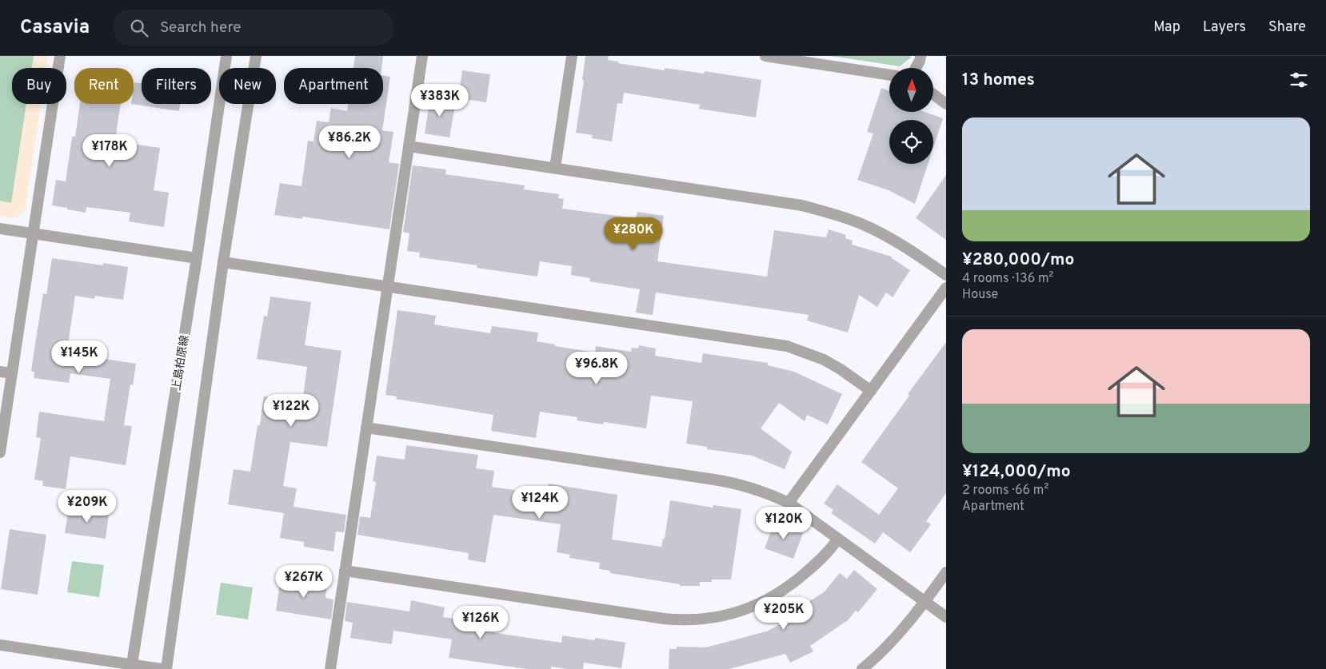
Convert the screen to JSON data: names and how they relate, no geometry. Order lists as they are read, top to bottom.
{
  "streets": {
    "street": ["上島柏原線"]
  },
  "north": "top",
  "page": {
    "header": "Casavia",
    "search": "Search here",
    "nav": ["Map", "Layers", "Share"],
    "heading": "13 homes",
    "chip": [
      "Buy",
      "Rent",
      "Filters",
      "New",
      "Apartment"
    ],
    "price": [
      "¥383K",
      "¥86.2K",
      "¥178K",
      "¥280K",
      "¥145K",
      "¥96.8K",
      "¥122K",
      "¥124K",
      "¥209K",
      "¥120K",
      "¥267K",
      "¥205K",
      "¥126K"
    ],
    "list": [
      {
        "name": "¥280,000/mo",
        "note": "4 rooms · 136 m² · House"
      },
      {
        "name": "¥124,000/mo",
        "note": "2 rooms · 66 m² · Apartment"
      }
    ]
  }
}
